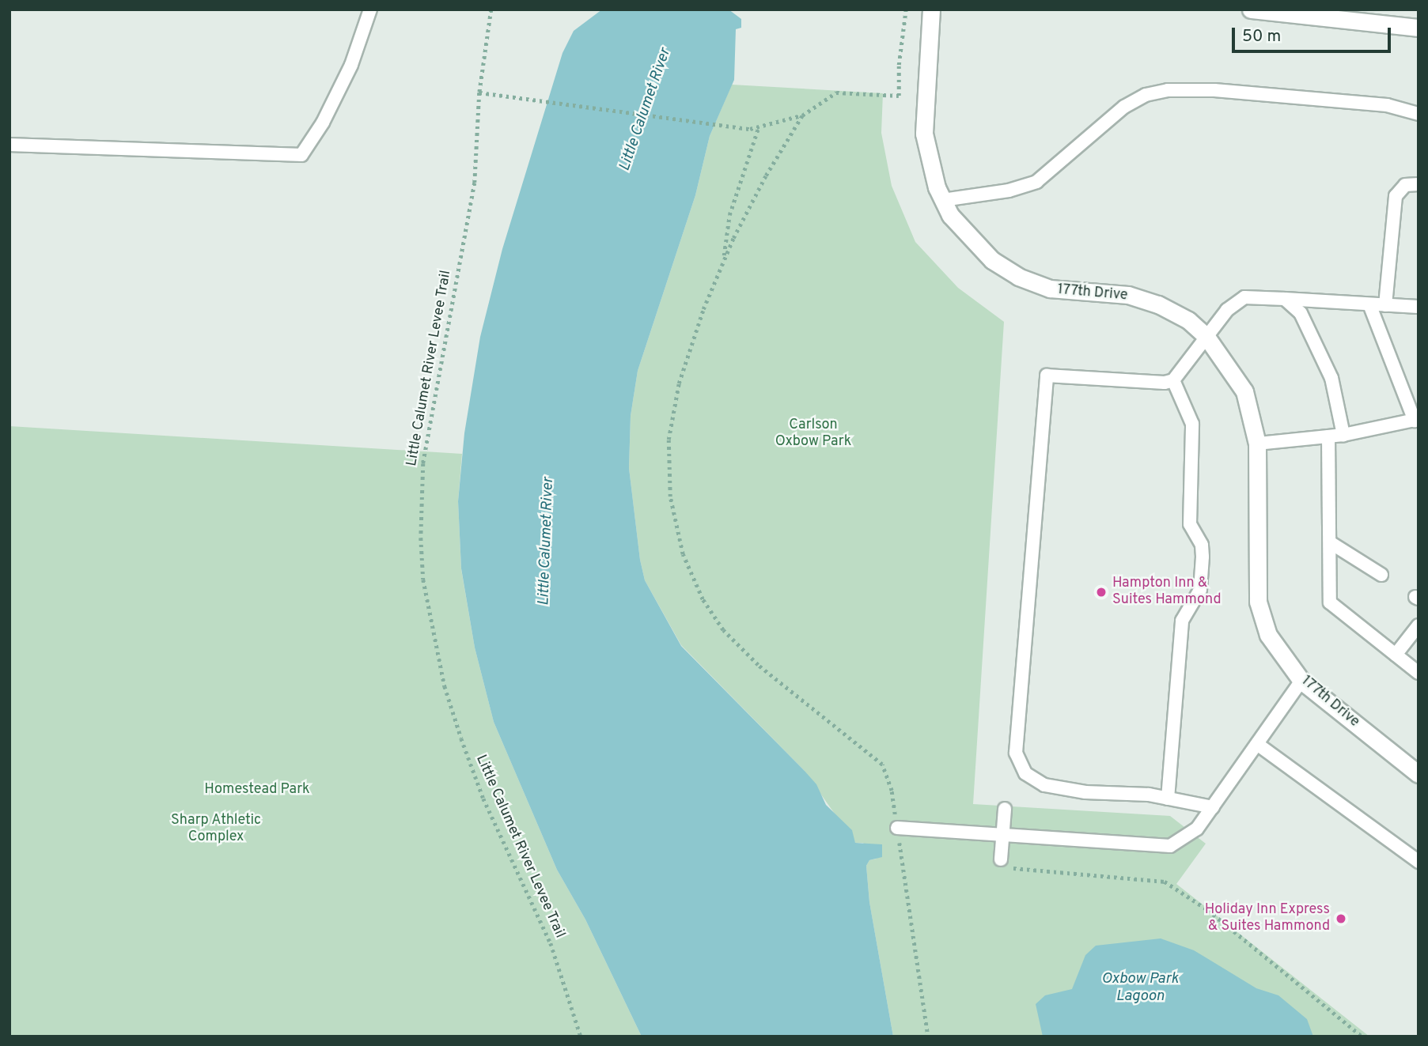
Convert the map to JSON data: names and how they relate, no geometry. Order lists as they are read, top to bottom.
{
  "streets": {
    "street": ["177th Drive"],
    "path": ["Little Calumet River Levee Trail"]
  },
  "water": ["Little Calumet River", "Oxbow Park Lagoon"],
  "parks": ["Carlson Oxbow Park", "Homestead Park", "Sharp Athletic Complex"],
  "places": ["Hampton Inn & Suites Hammond", "Holiday Inn Express & Suites Hammond"],
  "scale_bar": "50 m"
}
